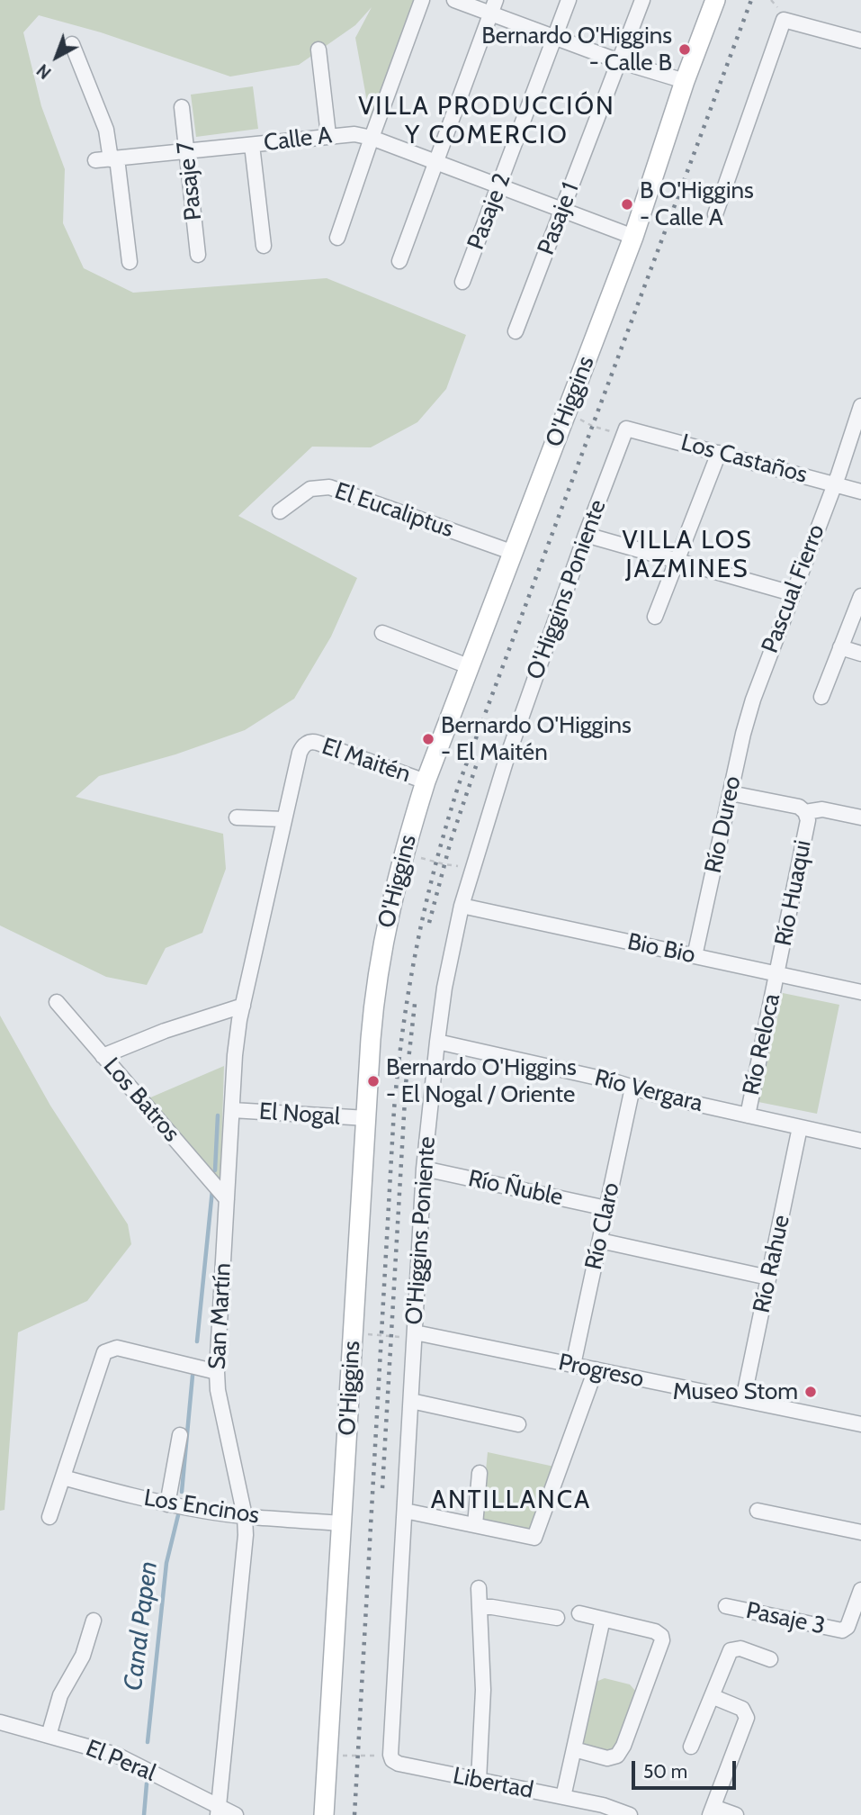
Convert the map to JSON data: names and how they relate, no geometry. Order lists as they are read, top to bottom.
{
  "streets": {
    "street": [
      "Calle A",
      "Pasaje 7",
      "Pasaje 2",
      "Pasaje 1",
      "O'Higgins",
      "Los Castaños",
      "El Eucaliptus",
      "Pascual Fierro",
      "O'Higgins Poniente",
      "El Maitén",
      "Río Dureo",
      "Río Huaqui",
      "Bio Bio",
      "Río Reloca",
      "Río Vergara",
      "Los Batros",
      "El Nogal",
      "Río Ñuble",
      "Río Claro",
      "Río Rahue",
      "San Martín",
      "Progreso",
      "Los Encinos",
      "Pasaje 3",
      "El Peral",
      "Libertad"
    ]
  },
  "crossings": [
    ["Calle A", "Pasaje 7"],
    ["Calle A", "Pasaje 2"],
    ["Calle A", "Pasaje 1"],
    ["Calle A", "O'Higgins"],
    ["O'Higgins", "El Eucaliptus"],
    ["O'Higgins", "El Maitén"],
    ["O'Higgins", "El Nogal"],
    ["O'Higgins", "Los Encinos"],
    ["Los Castaños", "Pascual Fierro"],
    ["Los Castaños", "O'Higgins Poniente"],
    ["Pascual Fierro", "Río Dureo"],
    ["O'Higgins Poniente", "Bio Bio"],
    ["O'Higgins Poniente", "Río Vergara"],
    ["O'Higgins Poniente", "Río Ñuble"],
    ["O'Higgins Poniente", "Progreso"],
    ["O'Higgins Poniente", "Libertad"],
    ["El Maitén", "San Martín"],
    ["Río Dureo", "Bio Bio"],
    ["Río Huaqui", "Bio Bio"],
    ["Río Huaqui", "Río Reloca"],
    ["Bio Bio", "Río Reloca"],
    ["Río Reloca", "Río Vergara"],
    ["Río Vergara", "Río Claro"],
    ["Río Vergara", "Río Rahue"],
    ["Los Batros", "San Martín"],
    ["El Nogal", "San Martín"],
    ["Río Ñuble", "Río Claro"],
    ["Río Claro", "Progreso"],
    ["Río Rahue", "Progreso"],
    ["San Martín", "Los Encinos"],
    ["San Martín", "El Peral"]
  ],
  "districts": ["VILLA PRODUCCIÓN Y COMERCIO", "VILLA LOS JAZMINES", "ANTILLANCA"],
  "water": ["Canal Papen"],
  "places": [
    "Bernardo O'Higgins - Calle B",
    "B O'Higgins - Calle A",
    "Bernardo O'Higgins - El Maitén",
    "Bernardo O'Higgins - El Nogal / Oriente",
    "Museo Stom"
  ],
  "scale_bar": "50 m",
  "north": "bottom left"
}
